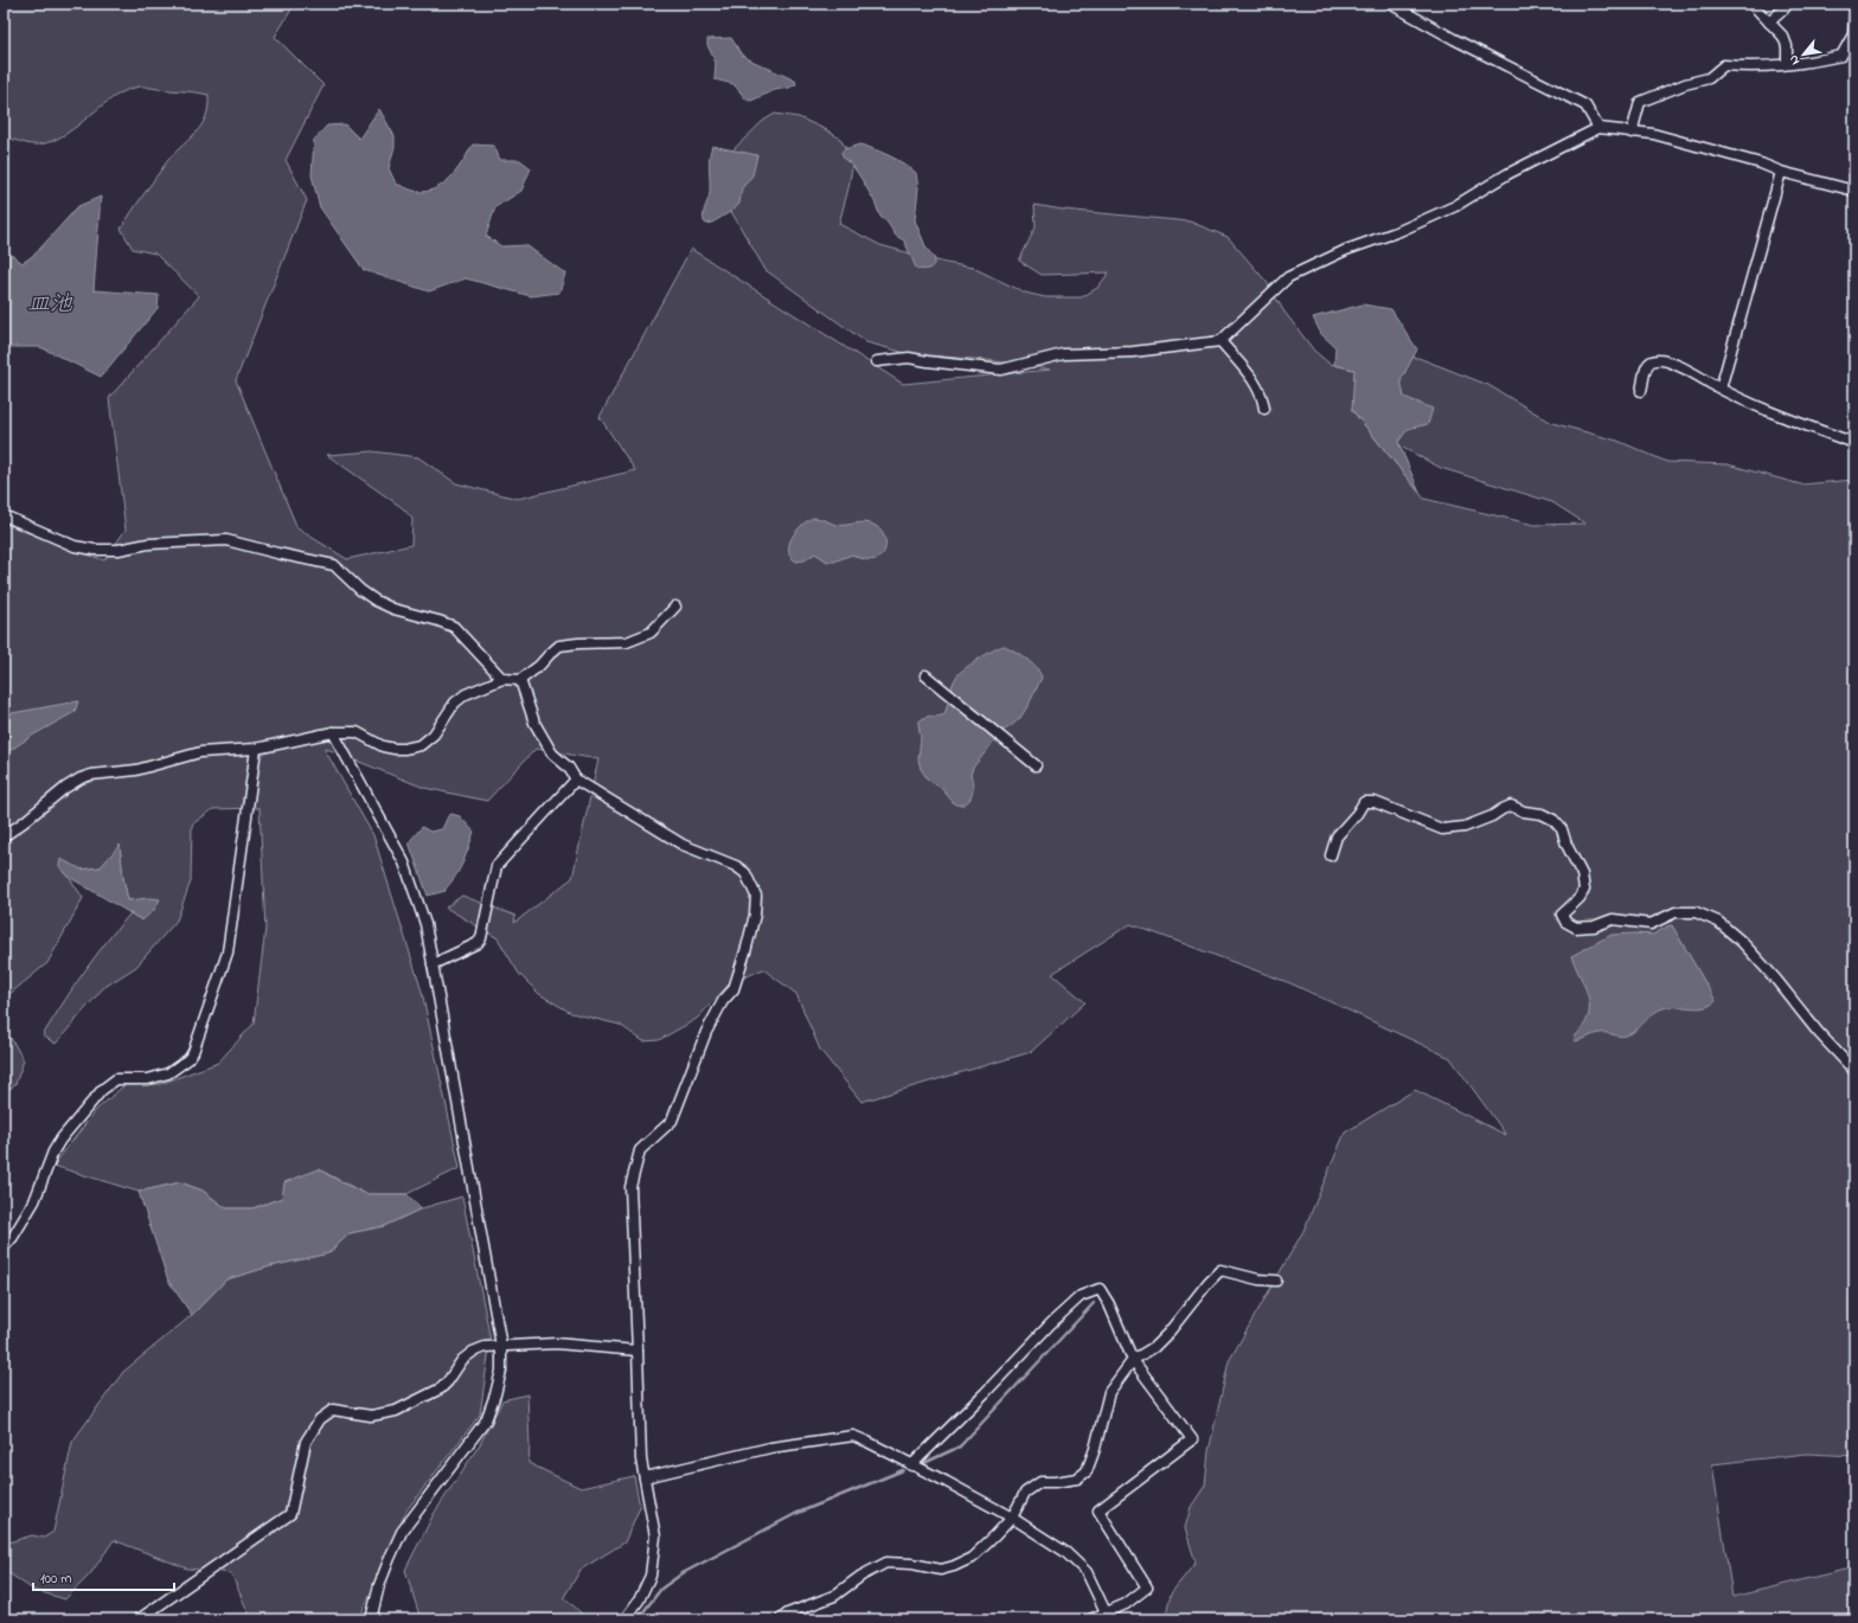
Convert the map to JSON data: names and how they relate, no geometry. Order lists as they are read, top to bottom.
{
  "water": ["皿池"],
  "scale_bar": "100 m",
  "north": "bottom left"
}
